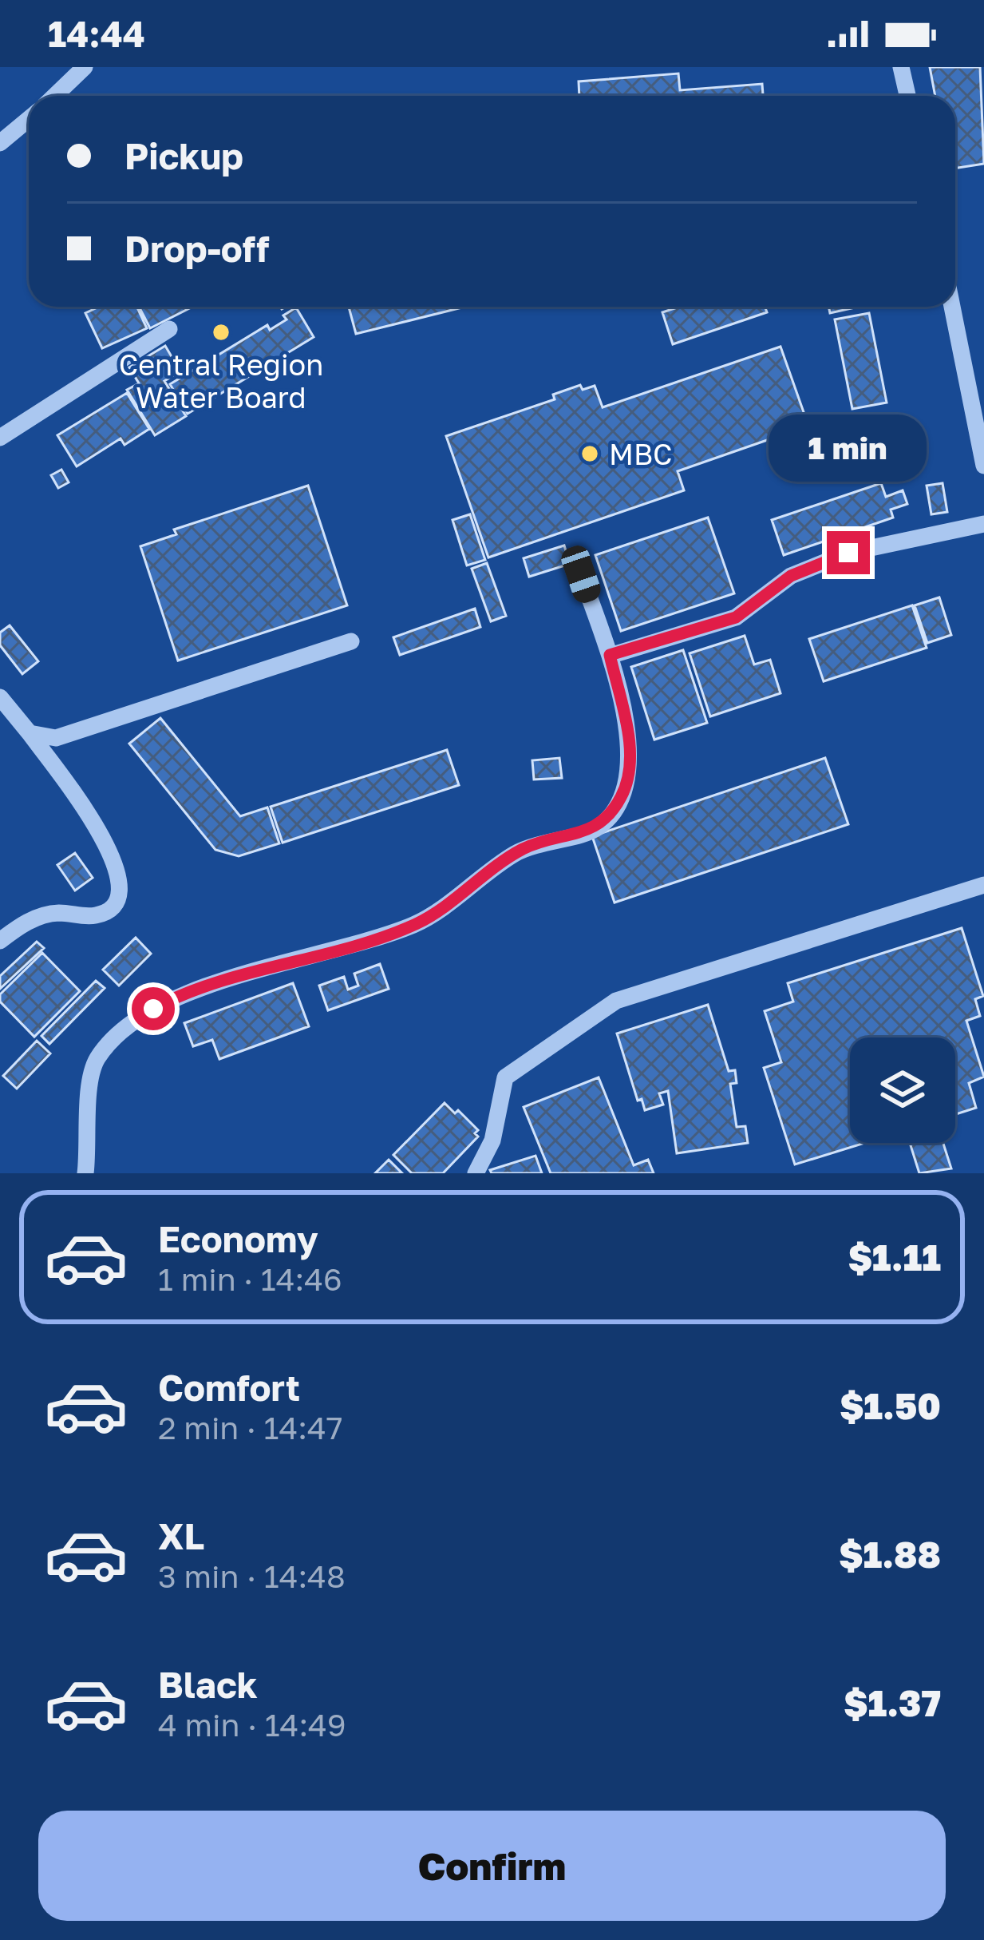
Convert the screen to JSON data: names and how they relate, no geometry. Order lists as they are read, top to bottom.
{
  "places": ["Central Region Water Board", "MBC"],
  "page": {
    "status": "14:44",
    "banner": ["Pickup", "Drop-off"],
    "bubble": "1 min",
    "list": [
      {
        "name": "Economy",
        "note": "1 min · 14:46",
        "value": "$1.11"
      },
      {
        "name": "Comfort",
        "note": "2 min · 14:47",
        "value": "$1.50"
      },
      {
        "name": "XL",
        "note": "3 min · 14:48",
        "value": "$1.88"
      },
      {
        "name": "Black",
        "note": "4 min · 14:49",
        "value": "$1.37"
      }
    ],
    "buttons": "Confirm"
  }
}
